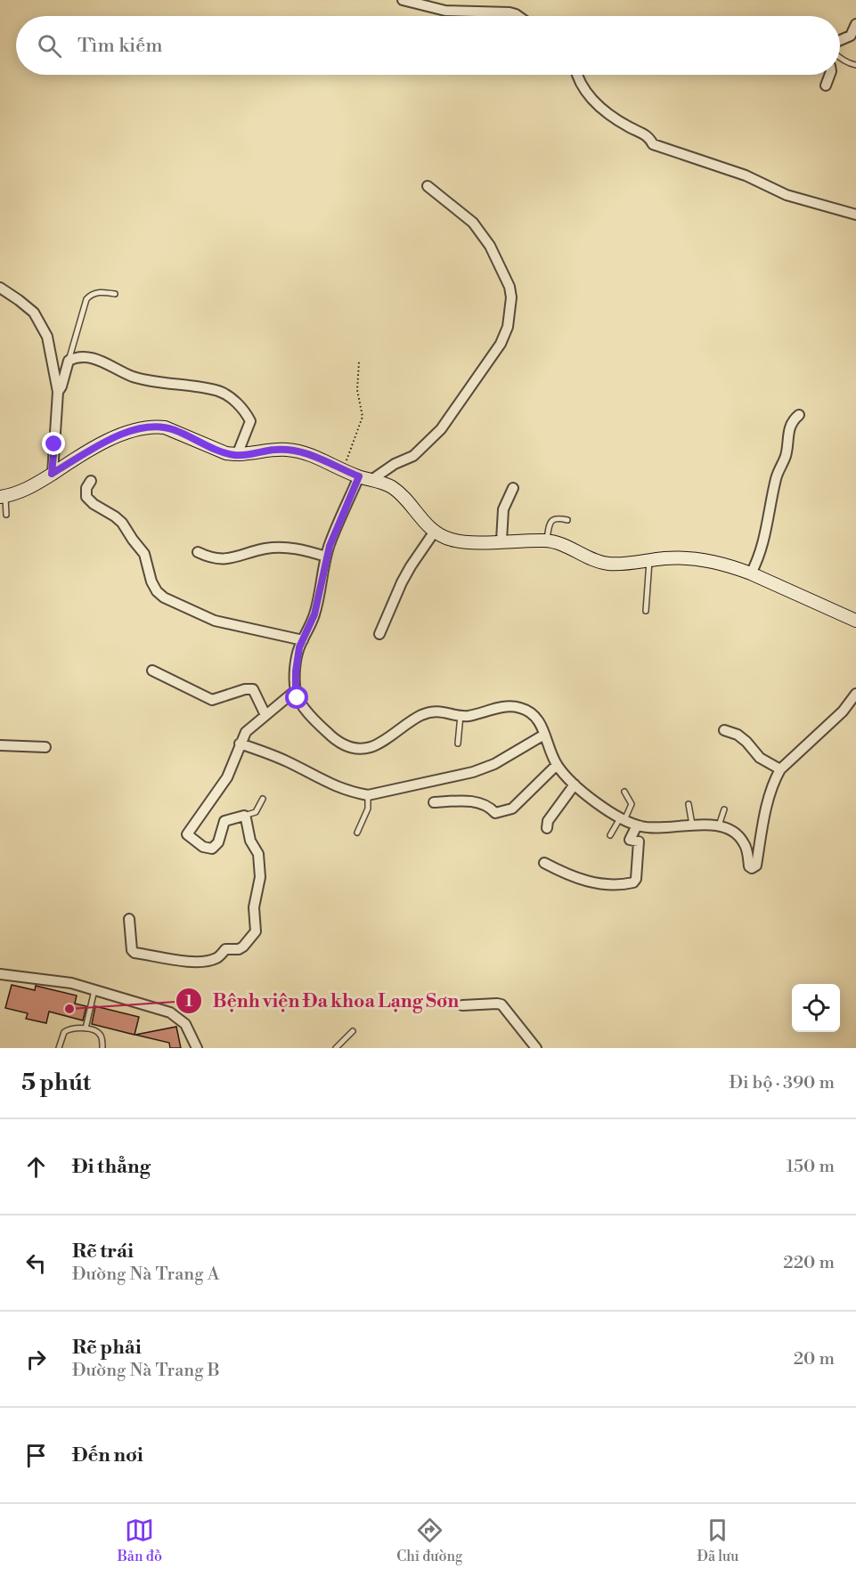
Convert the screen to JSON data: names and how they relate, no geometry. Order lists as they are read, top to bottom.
{
  "places": ["Bệnh viện Đa khoa Lạng Sơn"],
  "page": {
    "search": "Tìm kiếm",
    "heading": ["5 phút", "Đi bộ · 390 m"],
    "list": [
      ["Đi thẳng", "150 m"],
      ["Rẽ trái", "Đường Nà Trang A", "220 m"],
      ["Rẽ phải", "Đường Nà Trang B", "20 m"],
      "Đến nơi"
    ],
    "nav": ["Bản đồ", "Chỉ đường", "Đã lưu"]
  }
}
